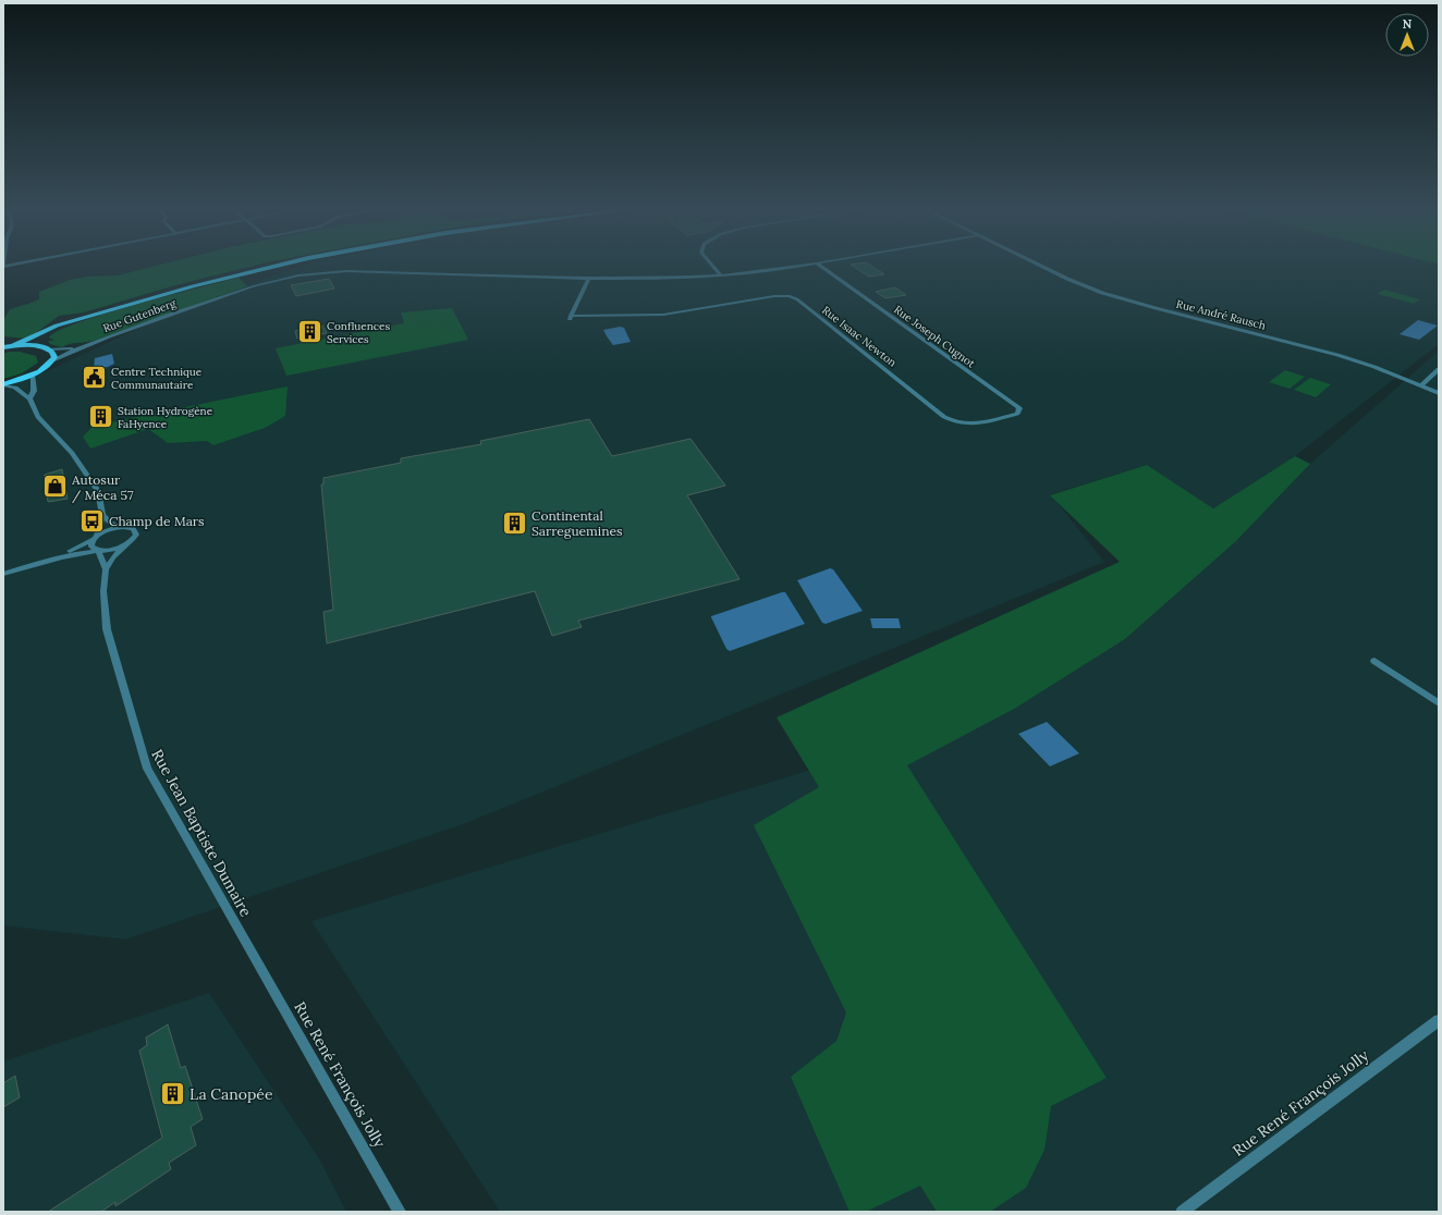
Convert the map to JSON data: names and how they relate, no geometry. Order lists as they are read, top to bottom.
{
  "streets": {
    "street": [
      "Rue André Rausch",
      "Rue Gutenberg",
      "Rue Isaac Newton",
      "Rue Joseph Cugnot",
      "Rue Jean Baptiste Dumaire",
      "Rue René François Jolly"
    ]
  },
  "crossings": [
    ["Rue Gutenberg", "Rue Isaac Newton"],
    ["Rue Isaac Newton", "Rue Joseph Cugnot"],
    ["Rue Jean Baptiste Dumaire", "Rue René François Jolly"]
  ],
  "places": {
    "building": [
      "Confluences Services",
      "Station Hydrogène FaHyence",
      "Continental Sarreguemines",
      "La Canopée"
    ],
    "public building": ["Centre Technique Communautaire"],
    "shop": ["Autosur / Méca 57"],
    "bus stop": ["Champ de Mars"]
  },
  "north": "top"
}
